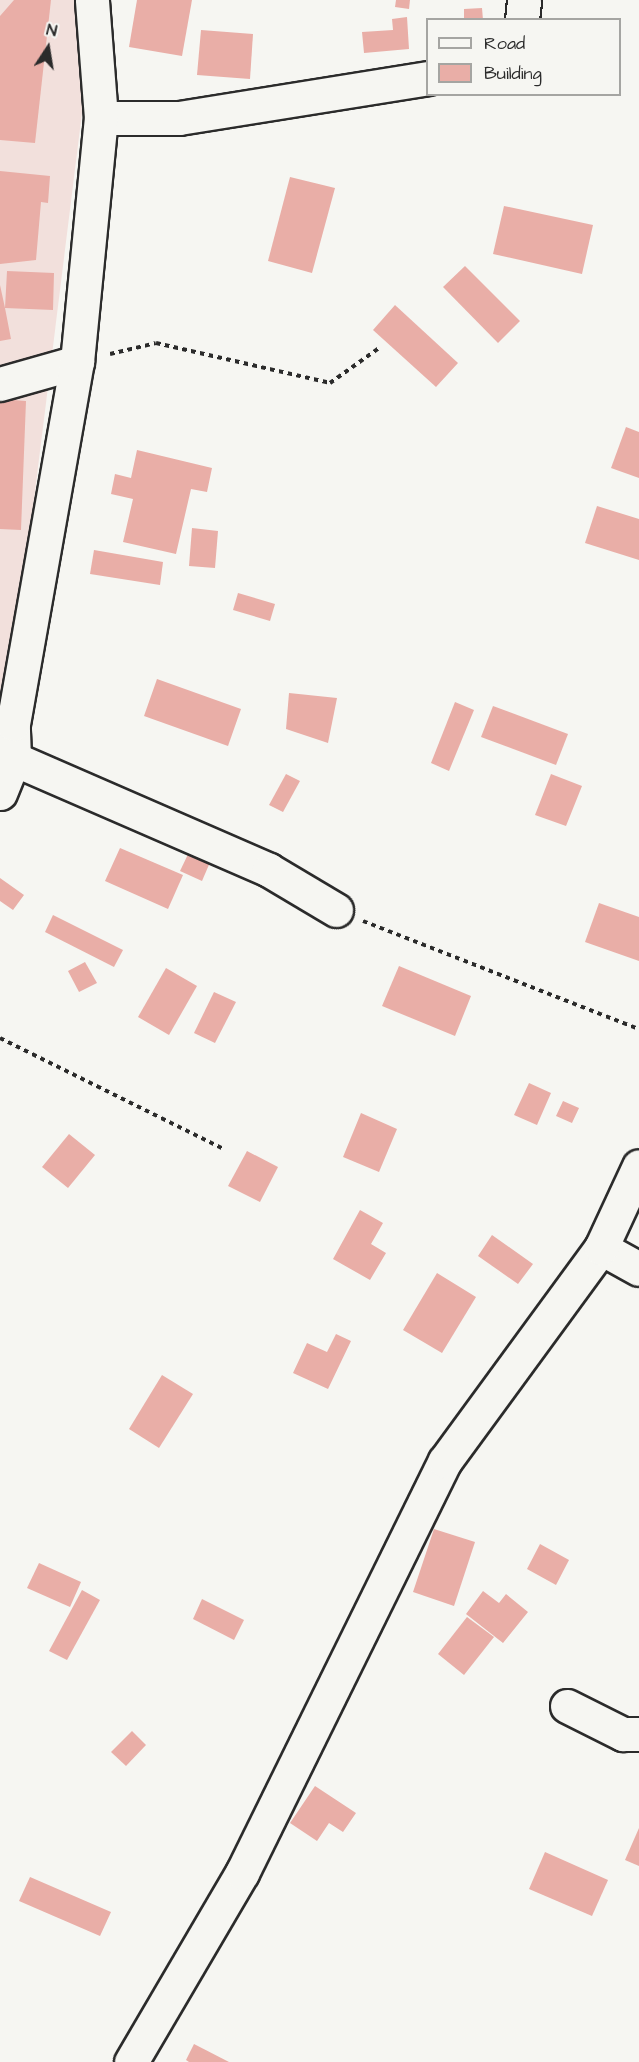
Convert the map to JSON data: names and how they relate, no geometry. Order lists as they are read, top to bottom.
{
  "legend": ["Road", "Building"],
  "north": "top"
}
